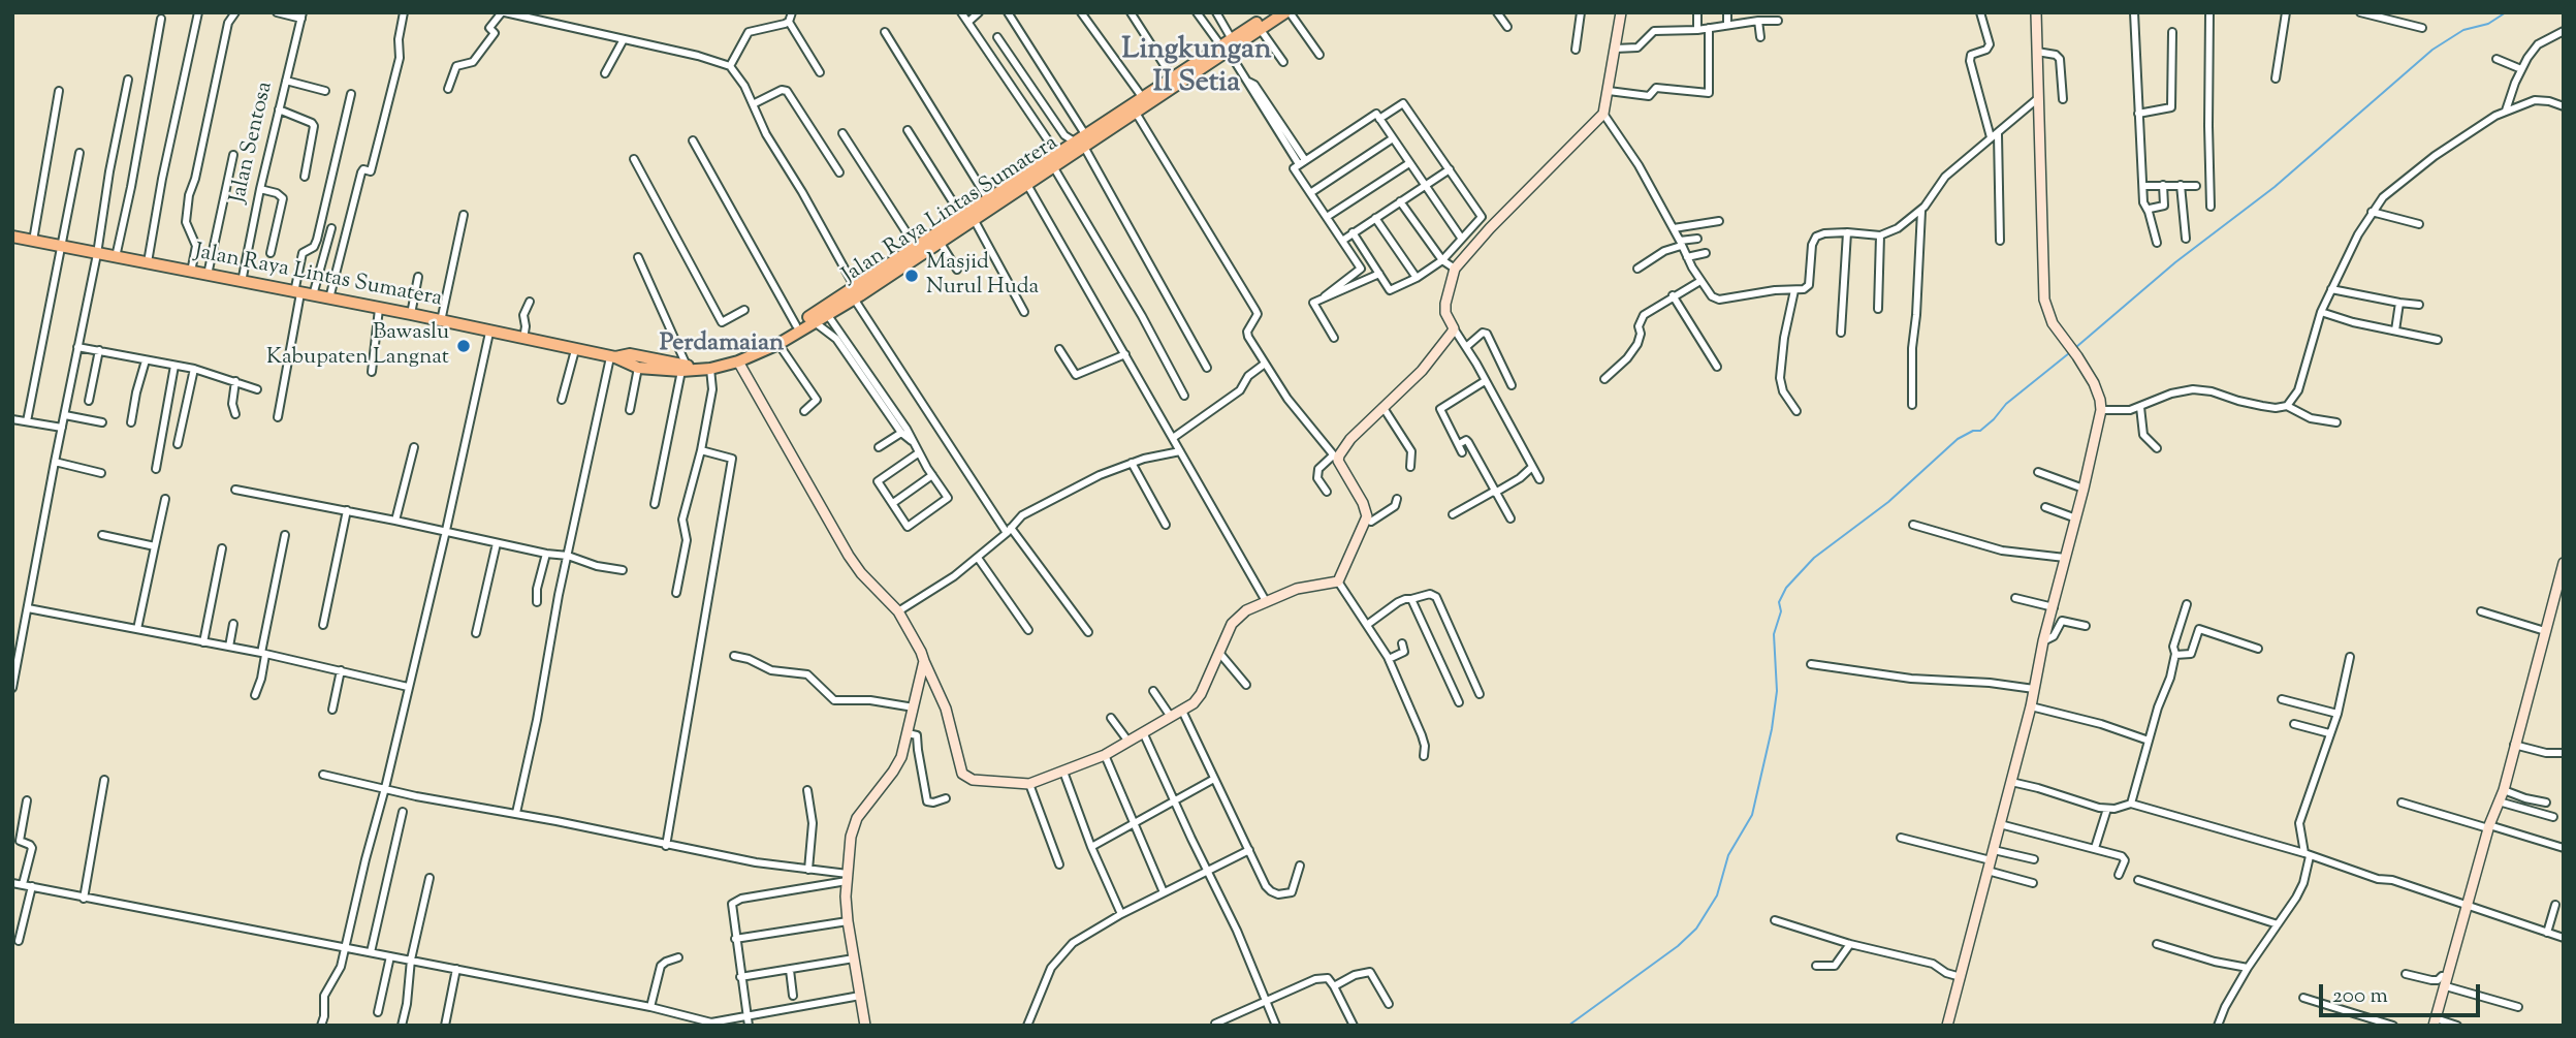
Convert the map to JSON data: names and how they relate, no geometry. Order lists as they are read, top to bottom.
{
  "streets": {
    "highway": ["Jalan Raya Lintas Sumatera"],
    "street": ["Jalan Sentosa"]
  },
  "crossings": [
    ["Jalan Sentosa", "Jalan Raya Lintas Sumatera"]
  ],
  "districts": ["Lingkungan II Setia", "Perdamaian"],
  "places": ["Masjid Nurul Huda", "Bawaslu Kabupaten Langnat"],
  "scale_bar": "200 m"
}
